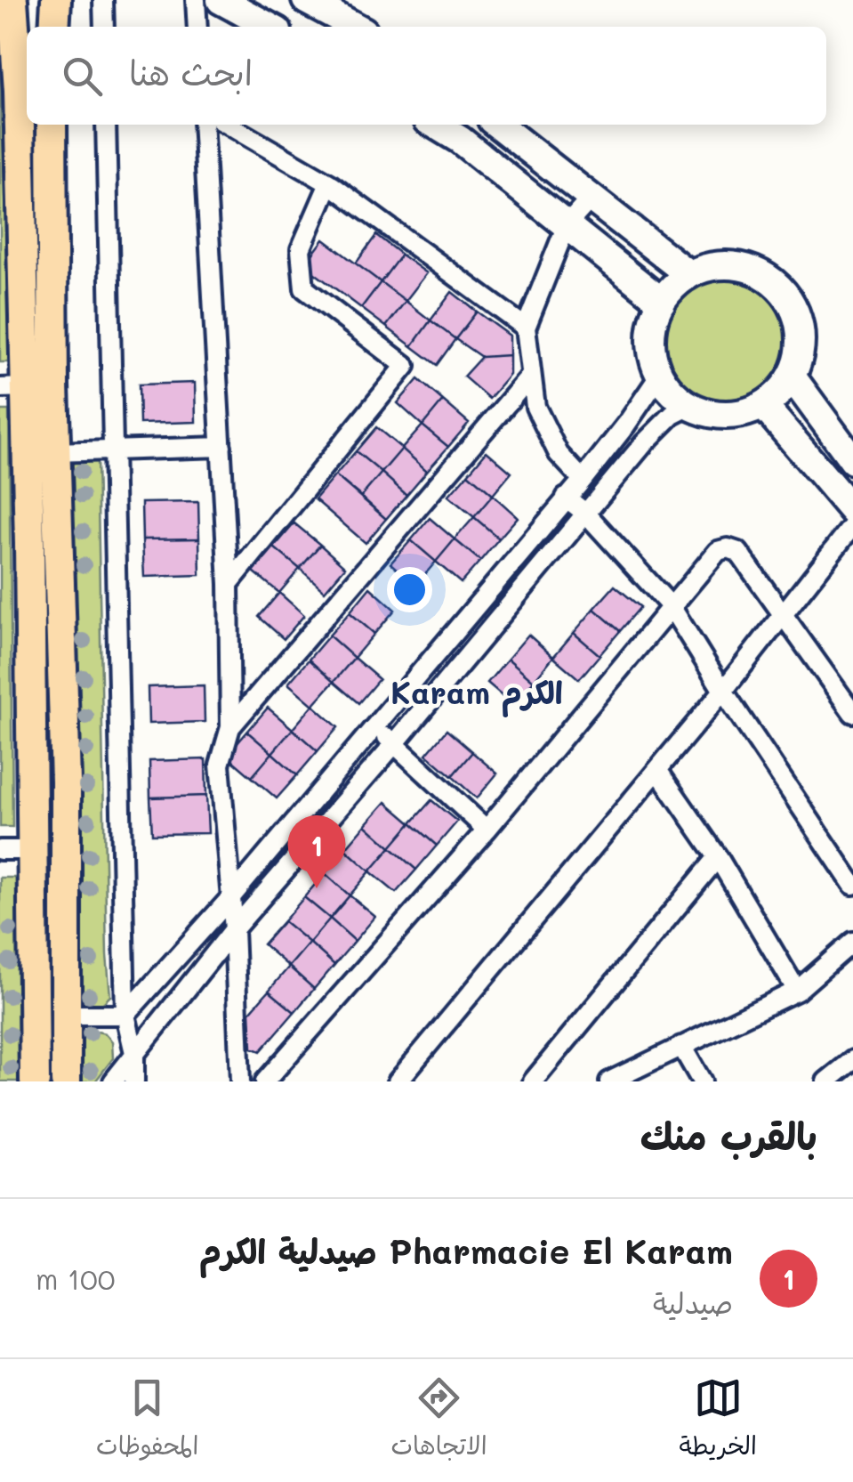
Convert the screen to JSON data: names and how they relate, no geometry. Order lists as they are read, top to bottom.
{
  "districts": ["Karam الكرم"],
  "page": {
    "search": "ابحث هنا",
    "pins": "1",
    "heading": "بالقرب منك",
    "list": [
      {
        "mark": "1",
        "name": "Pharmacie El Karam صيدلية الكرم",
        "note": "صيدلية",
        "value": "100 m"
      }
    ],
    "nav": ["الخريطة", "الاتجاهات", "المحفوظات"]
  }
}
